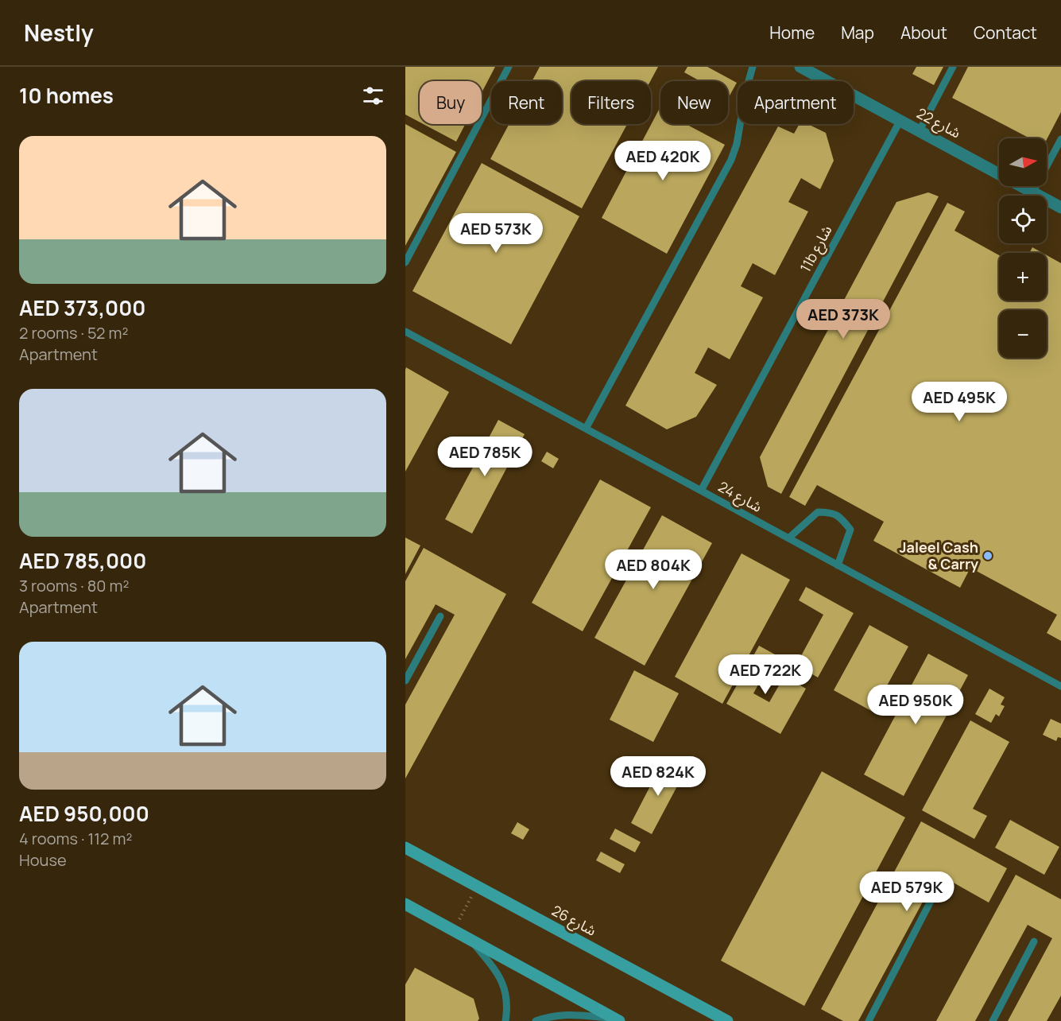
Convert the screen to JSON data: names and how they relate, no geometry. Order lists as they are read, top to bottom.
{
  "streets": {
    "main road": ["شارع 26"],
    "street": ["شارع 22"],
    "lane": ["11b شارع", "شارع 24"]
  },
  "crossings": [
    ["شارع 22", "11b شارع"],
    ["11b شارع", "شارع 24"]
  ],
  "places": ["Jaleel Cash & Carry"],
  "north": "right",
  "page": {
    "header": "Nestly",
    "nav": [
      "Home",
      "Map",
      "About",
      "Contact"
    ],
    "heading": "10 homes",
    "chip": [
      "Buy",
      "Rent",
      "Filters",
      "New",
      "Apartment"
    ],
    "list": [
      {
        "name": "AED 373,000",
        "note": "2 rooms · 52 m² · Apartment"
      },
      {
        "name": "AED 785,000",
        "note": "3 rooms · 80 m² · Apartment"
      },
      {
        "name": "AED 950,000",
        "note": "4 rooms · 112 m² · House"
      }
    ],
    "map_buttons": ["+", "−"],
    "price": [
      "AED 420K",
      "AED 573K",
      "AED 373K",
      "AED 495K",
      "AED 785K",
      "AED 804K",
      "AED 722K",
      "AED 950K",
      "AED 824K",
      "AED 579K"
    ]
  }
}
